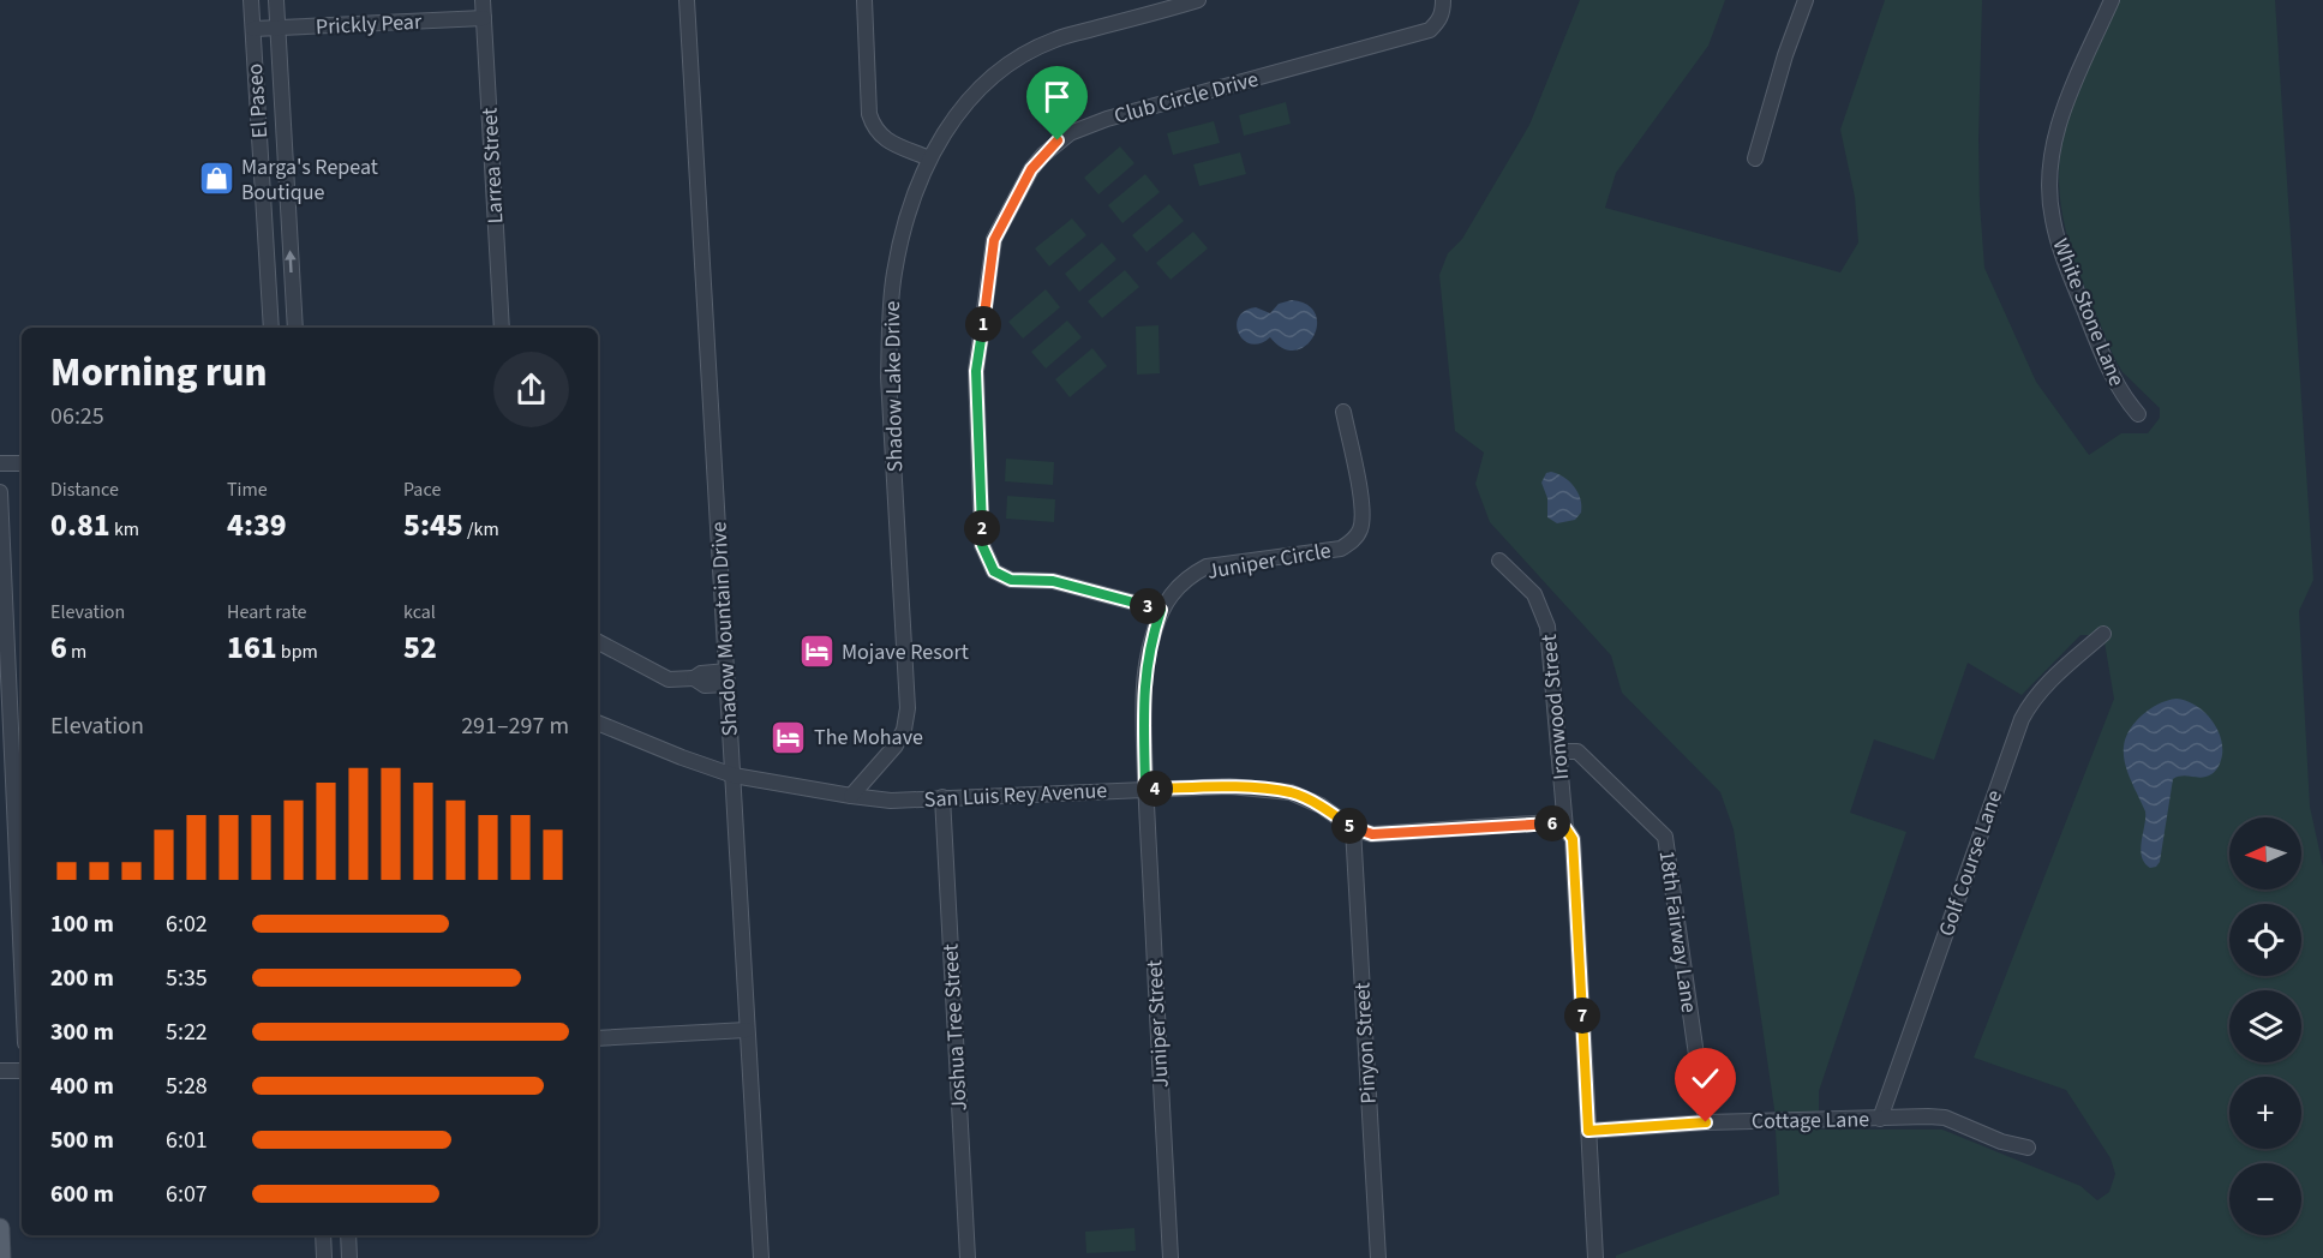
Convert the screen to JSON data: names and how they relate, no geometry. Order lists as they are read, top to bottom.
{
  "streets": {
    "street": [
      "Prickly Pear",
      "Club Circle Drive",
      "El Paseo",
      "Larrea Street",
      "White Stone Lane",
      "Shadow Lake Drive",
      "Juniper Circle",
      "Shadow Mountain Drive",
      "Ironwood Street",
      "San Luis Rey Avenue",
      "Golf Course Lane",
      "18th Fairway Lane",
      "Juniper Street",
      "Joshua Tree Street",
      "Pinyon Street",
      "Cottage Lane"
    ]
  },
  "crossings": [
    ["Prickly Pear", "El Paseo"],
    ["Prickly Pear", "Larrea Street"],
    ["Club Circle Drive", "Juniper Circle"],
    ["Shadow Lake Drive", "San Luis Rey Avenue"],
    ["Juniper Circle", "San Luis Rey Avenue"],
    ["Juniper Circle", "Juniper Street"],
    ["Shadow Mountain Drive", "San Luis Rey Avenue"],
    ["Ironwood Street", "San Luis Rey Avenue"],
    ["Ironwood Street", "18th Fairway Lane"],
    ["Ironwood Street", "Cottage Lane"],
    ["San Luis Rey Avenue", "Juniper Street"],
    ["San Luis Rey Avenue", "Joshua Tree Street"],
    ["San Luis Rey Avenue", "Pinyon Street"],
    ["Golf Course Lane", "Cottage Lane"],
    ["18th Fairway Lane", "Cottage Lane"]
  ],
  "places": {
    "shop": ["Marga's Repeat Boutique"],
    "hotel": ["Mojave Resort", "The Mohave"]
  },
  "north": "left",
  "page": {
    "pins": [
      "1",
      "2",
      "3",
      "4",
      "6",
      "5",
      "7"
    ],
    "heading": ["Morning run", "06:25"],
    "stats": [
      ["Distance", "0.81 km"],
      ["Time", "4:39"],
      ["Pace", "5:45 /km"],
      ["Elevation", "6 m"],
      ["Heart rate", "161 bpm"],
      ["kcal", "52"]
    ],
    "chart": ["Elevation", "291–297 m"],
    "map_buttons": ["+", "−"],
    "list": [
      {
        "name": "100 m",
        "note": "6:02"
      },
      {
        "name": "200 m",
        "note": "5:35"
      },
      {
        "name": "300 m",
        "note": "5:22"
      },
      {
        "name": "400 m",
        "note": "5:28"
      },
      {
        "name": "500 m",
        "note": "6:01"
      },
      {
        "name": "600 m",
        "note": "6:07"
      }
    ]
  }
}
